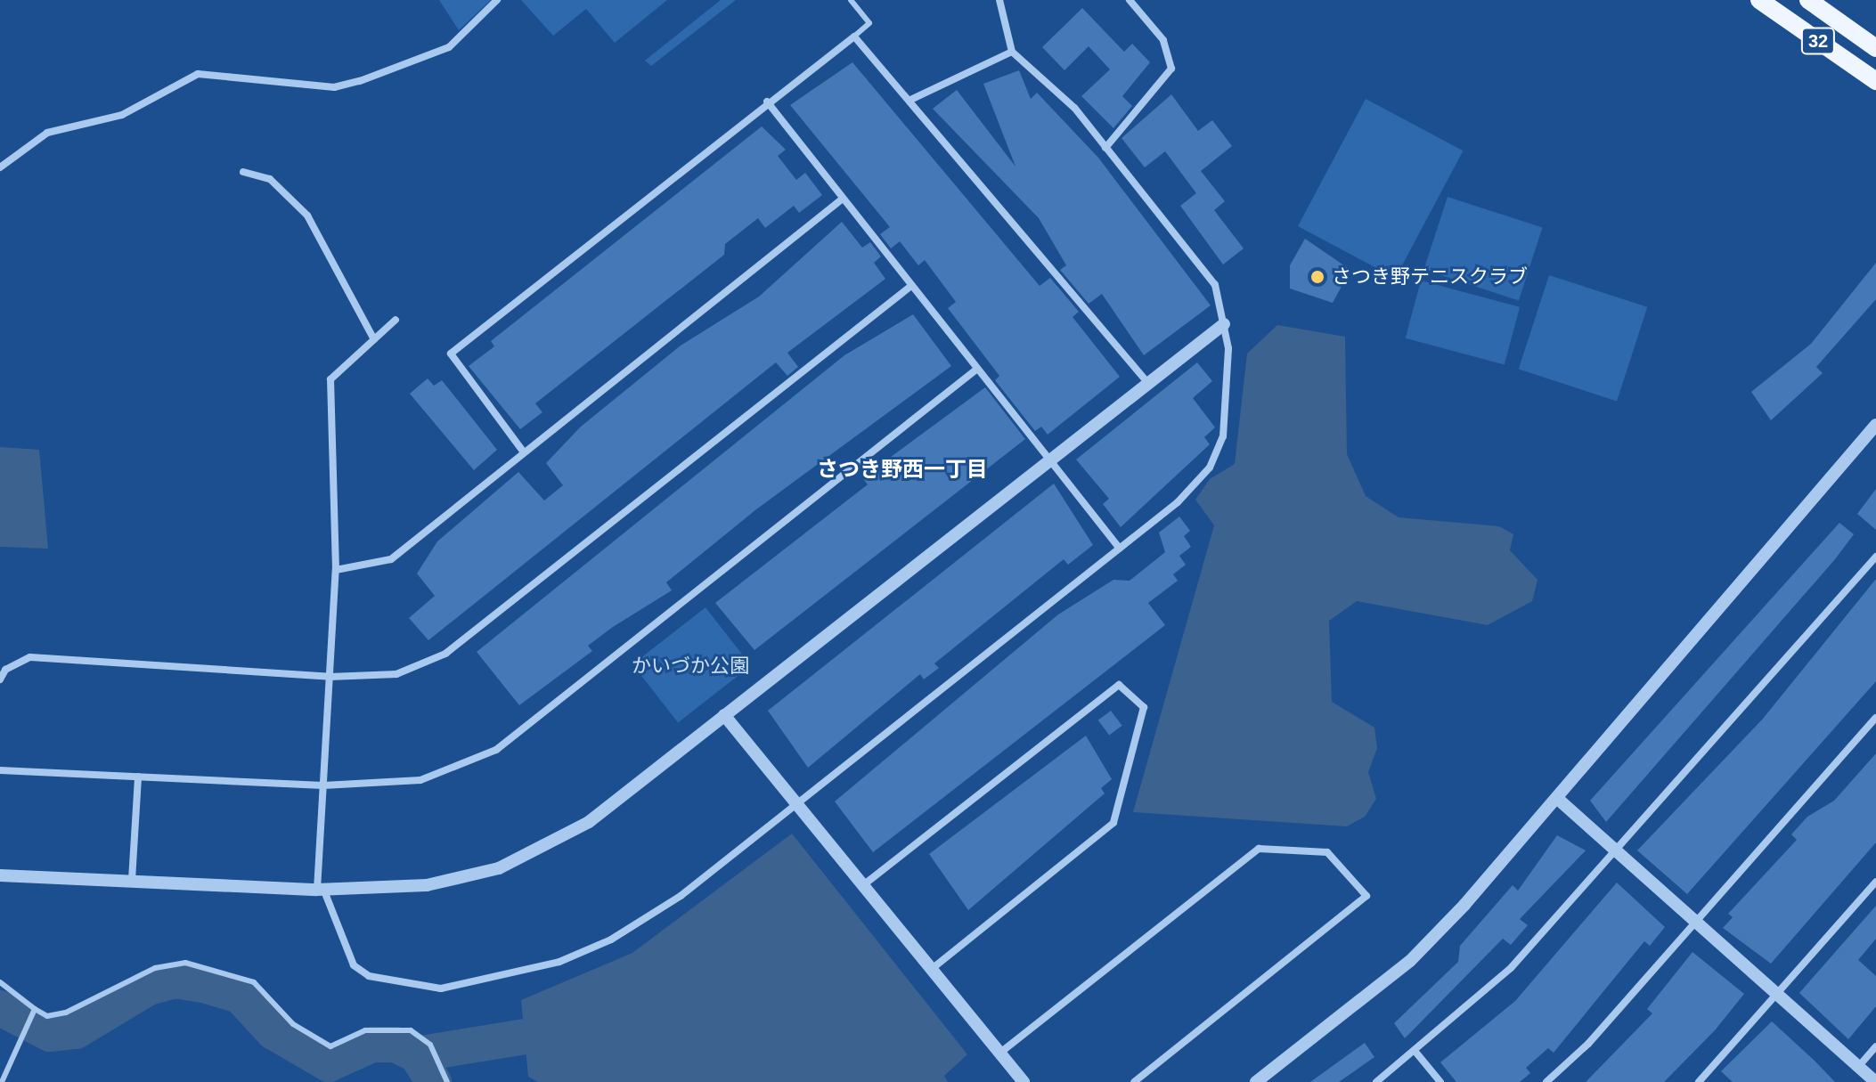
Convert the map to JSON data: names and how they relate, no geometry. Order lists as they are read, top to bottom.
{
  "streets": {
    "main road": ["32"]
  },
  "districts": ["さつき野西一丁目"],
  "parks": ["かいづか公園"],
  "places": ["さつき野テニスクラブ"]
}
